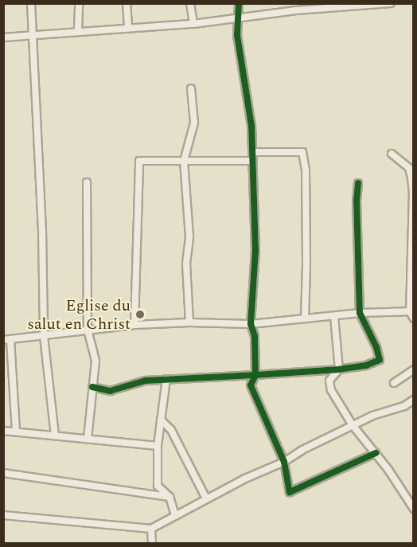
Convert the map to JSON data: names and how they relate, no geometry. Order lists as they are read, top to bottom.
{
  "places": ["Eglise du salut en Christ"]
}
